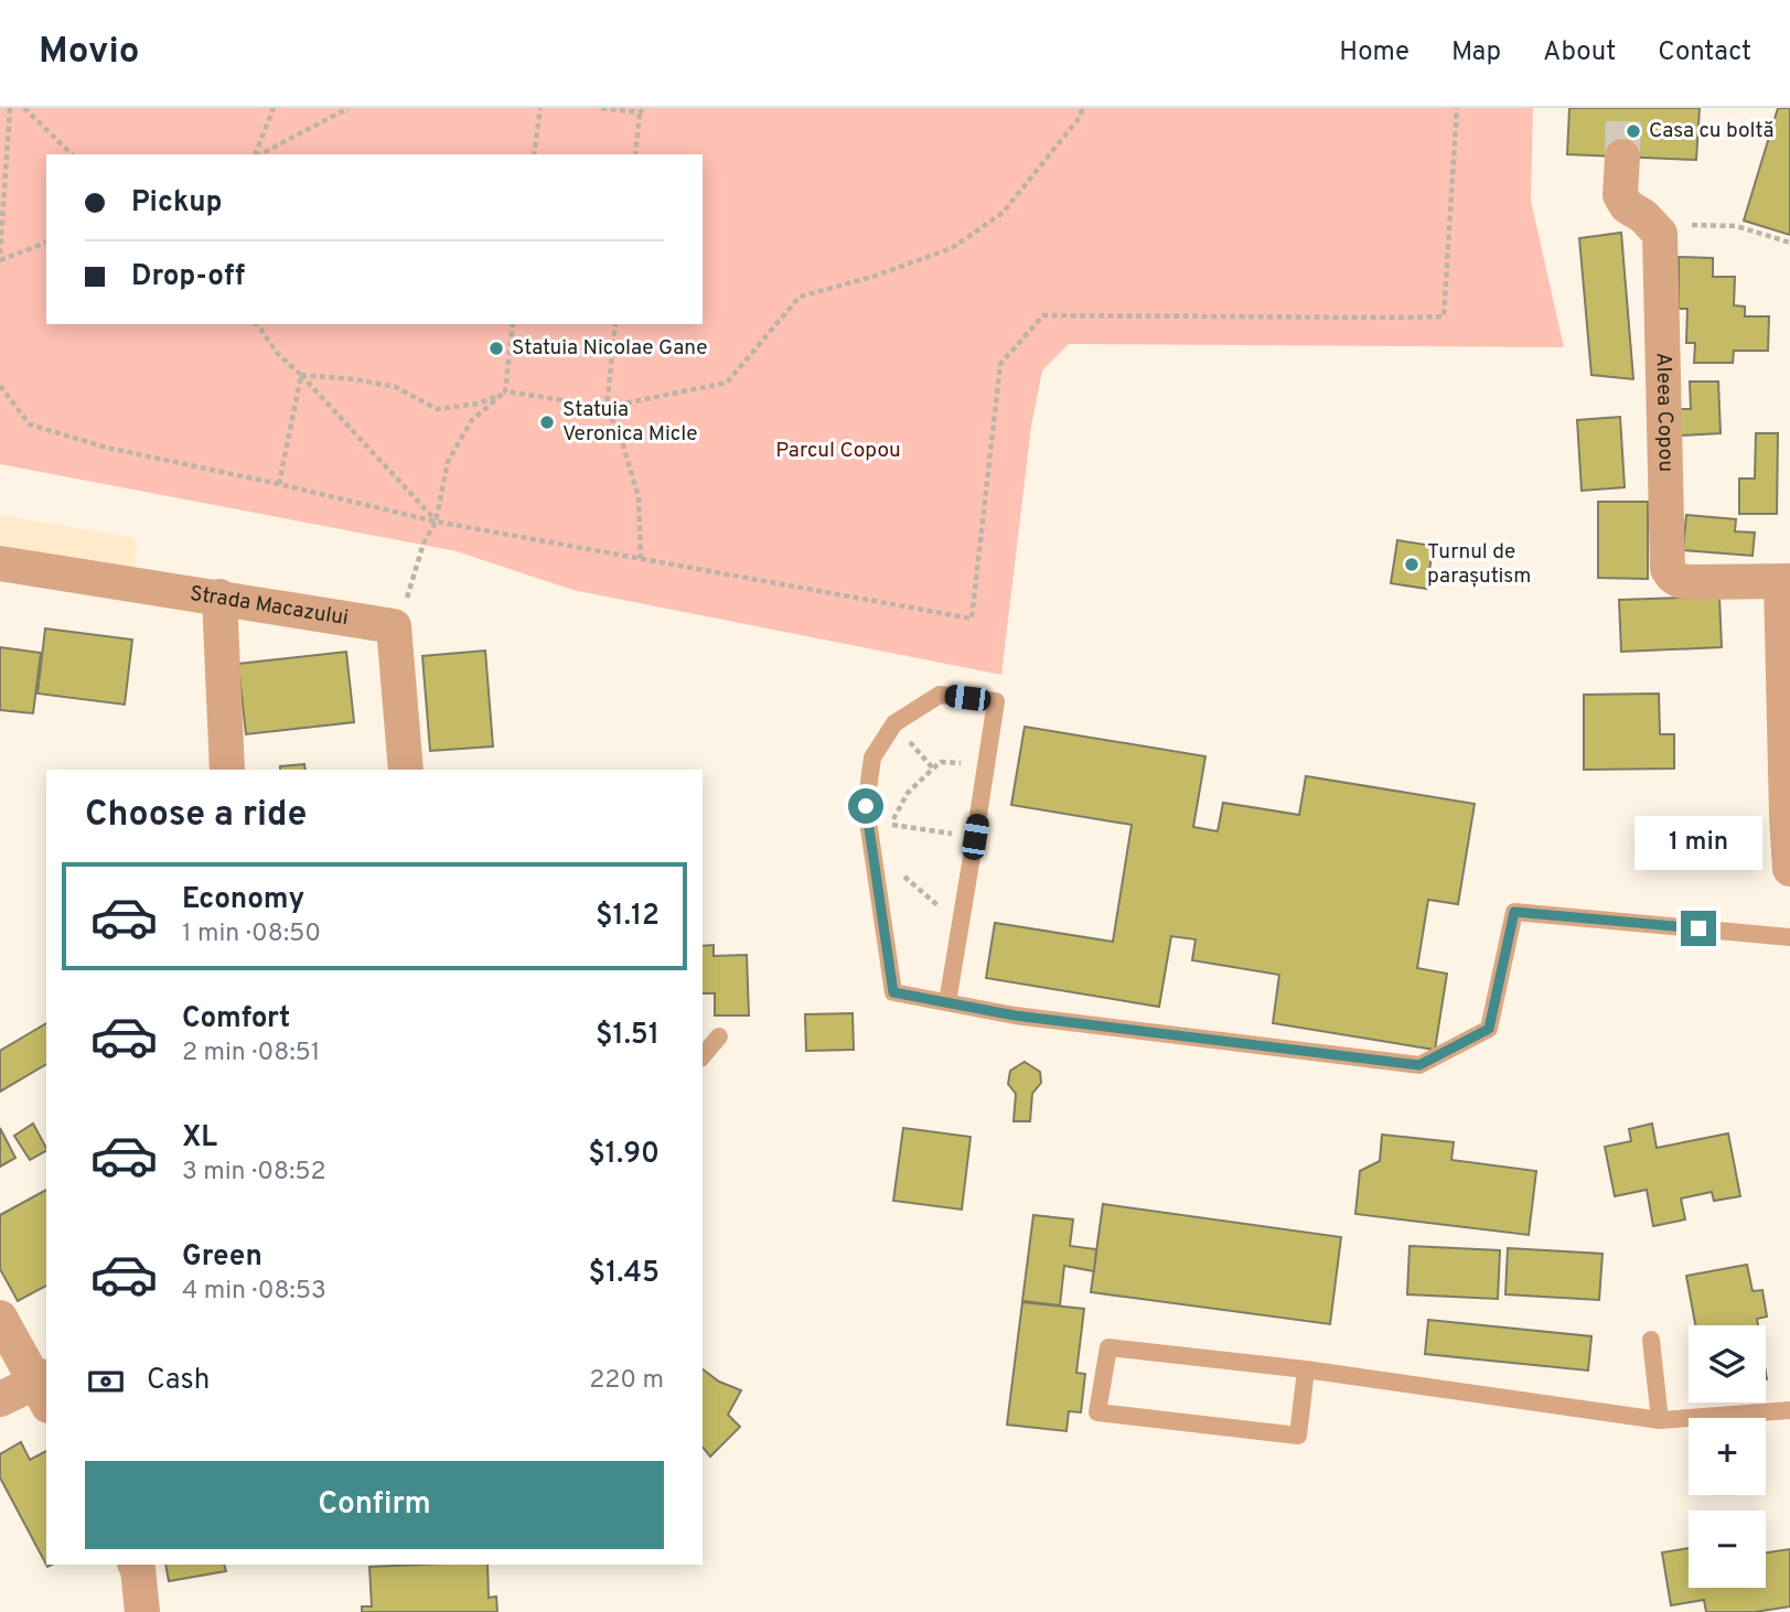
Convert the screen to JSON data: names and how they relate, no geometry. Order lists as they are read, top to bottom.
{
  "streets": {
    "street": ["Aleea Copou", "Strada Macazului"]
  },
  "parks": ["Parcul Copou"],
  "places": [
    "Casa cu boltă",
    "Statuia Nicolae Gane",
    "Statuia Veronica Micle",
    "Turnul de parașutism"
  ],
  "page": {
    "header": "Movio",
    "nav": [
      "Home",
      "Map",
      "About",
      "Contact"
    ],
    "banner": ["Pickup", "Drop-off"],
    "heading": "Choose a ride",
    "bubble": "1 min",
    "list": [
      {
        "name": "Economy",
        "note": "1 min · 08:50",
        "value": "$1.12"
      },
      {
        "name": "Comfort",
        "note": "2 min · 08:51",
        "value": "$1.51"
      },
      {
        "name": "XL",
        "note": "3 min · 08:52",
        "value": "$1.90"
      },
      {
        "name": "Green",
        "note": "4 min · 08:53",
        "value": "$1.45"
      }
    ],
    "map_buttons": ["+", "−"],
    "pay": ["Cash", "220 m"],
    "buttons": "Confirm"
  }
}
